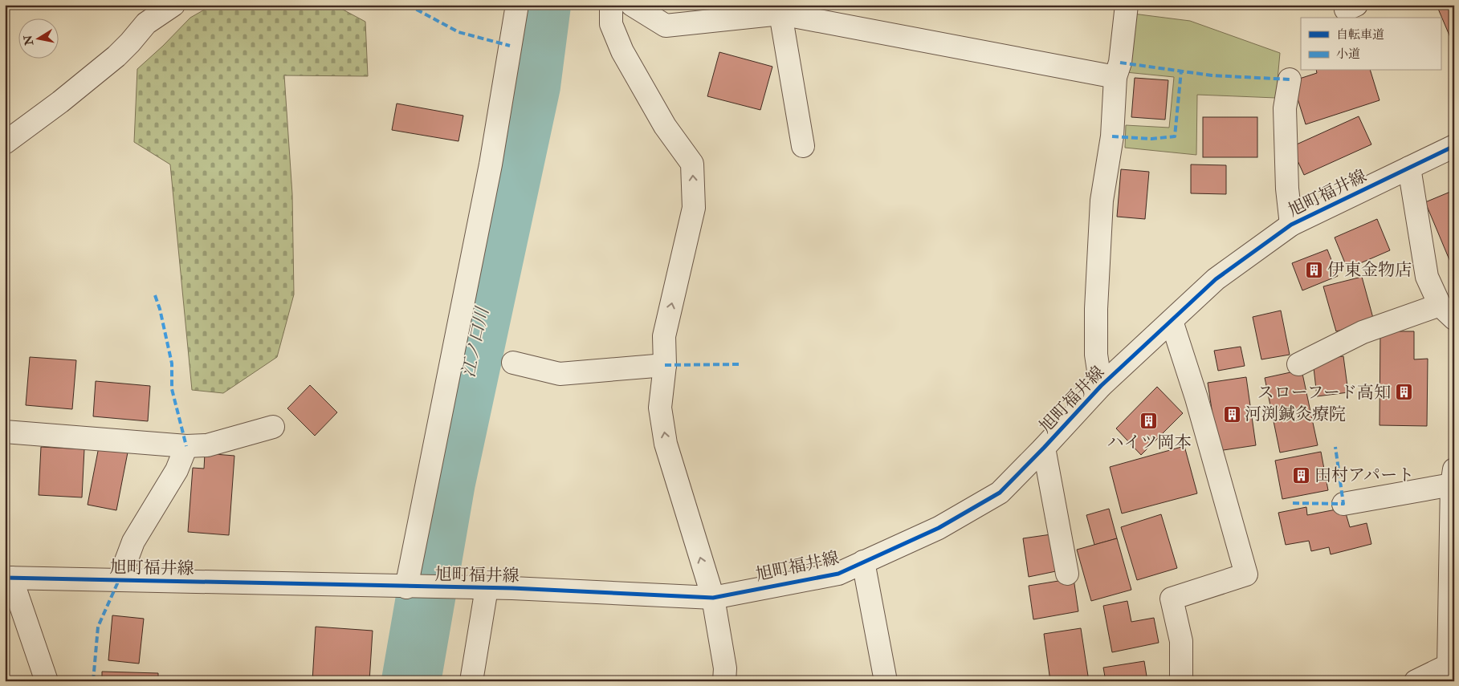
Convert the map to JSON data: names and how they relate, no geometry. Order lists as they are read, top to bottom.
{
  "streets": {
    "street": ["旭町福井線"]
  },
  "water": ["江ノ口川"],
  "places": {
    "building": [
      "伊東金物店",
      "スローフード高知",
      "河渕鍼灸療院",
      "ハイツ岡本",
      "田村アパート"
    ]
  },
  "legend": ["自転車道", "小道"],
  "north": "left"
}
